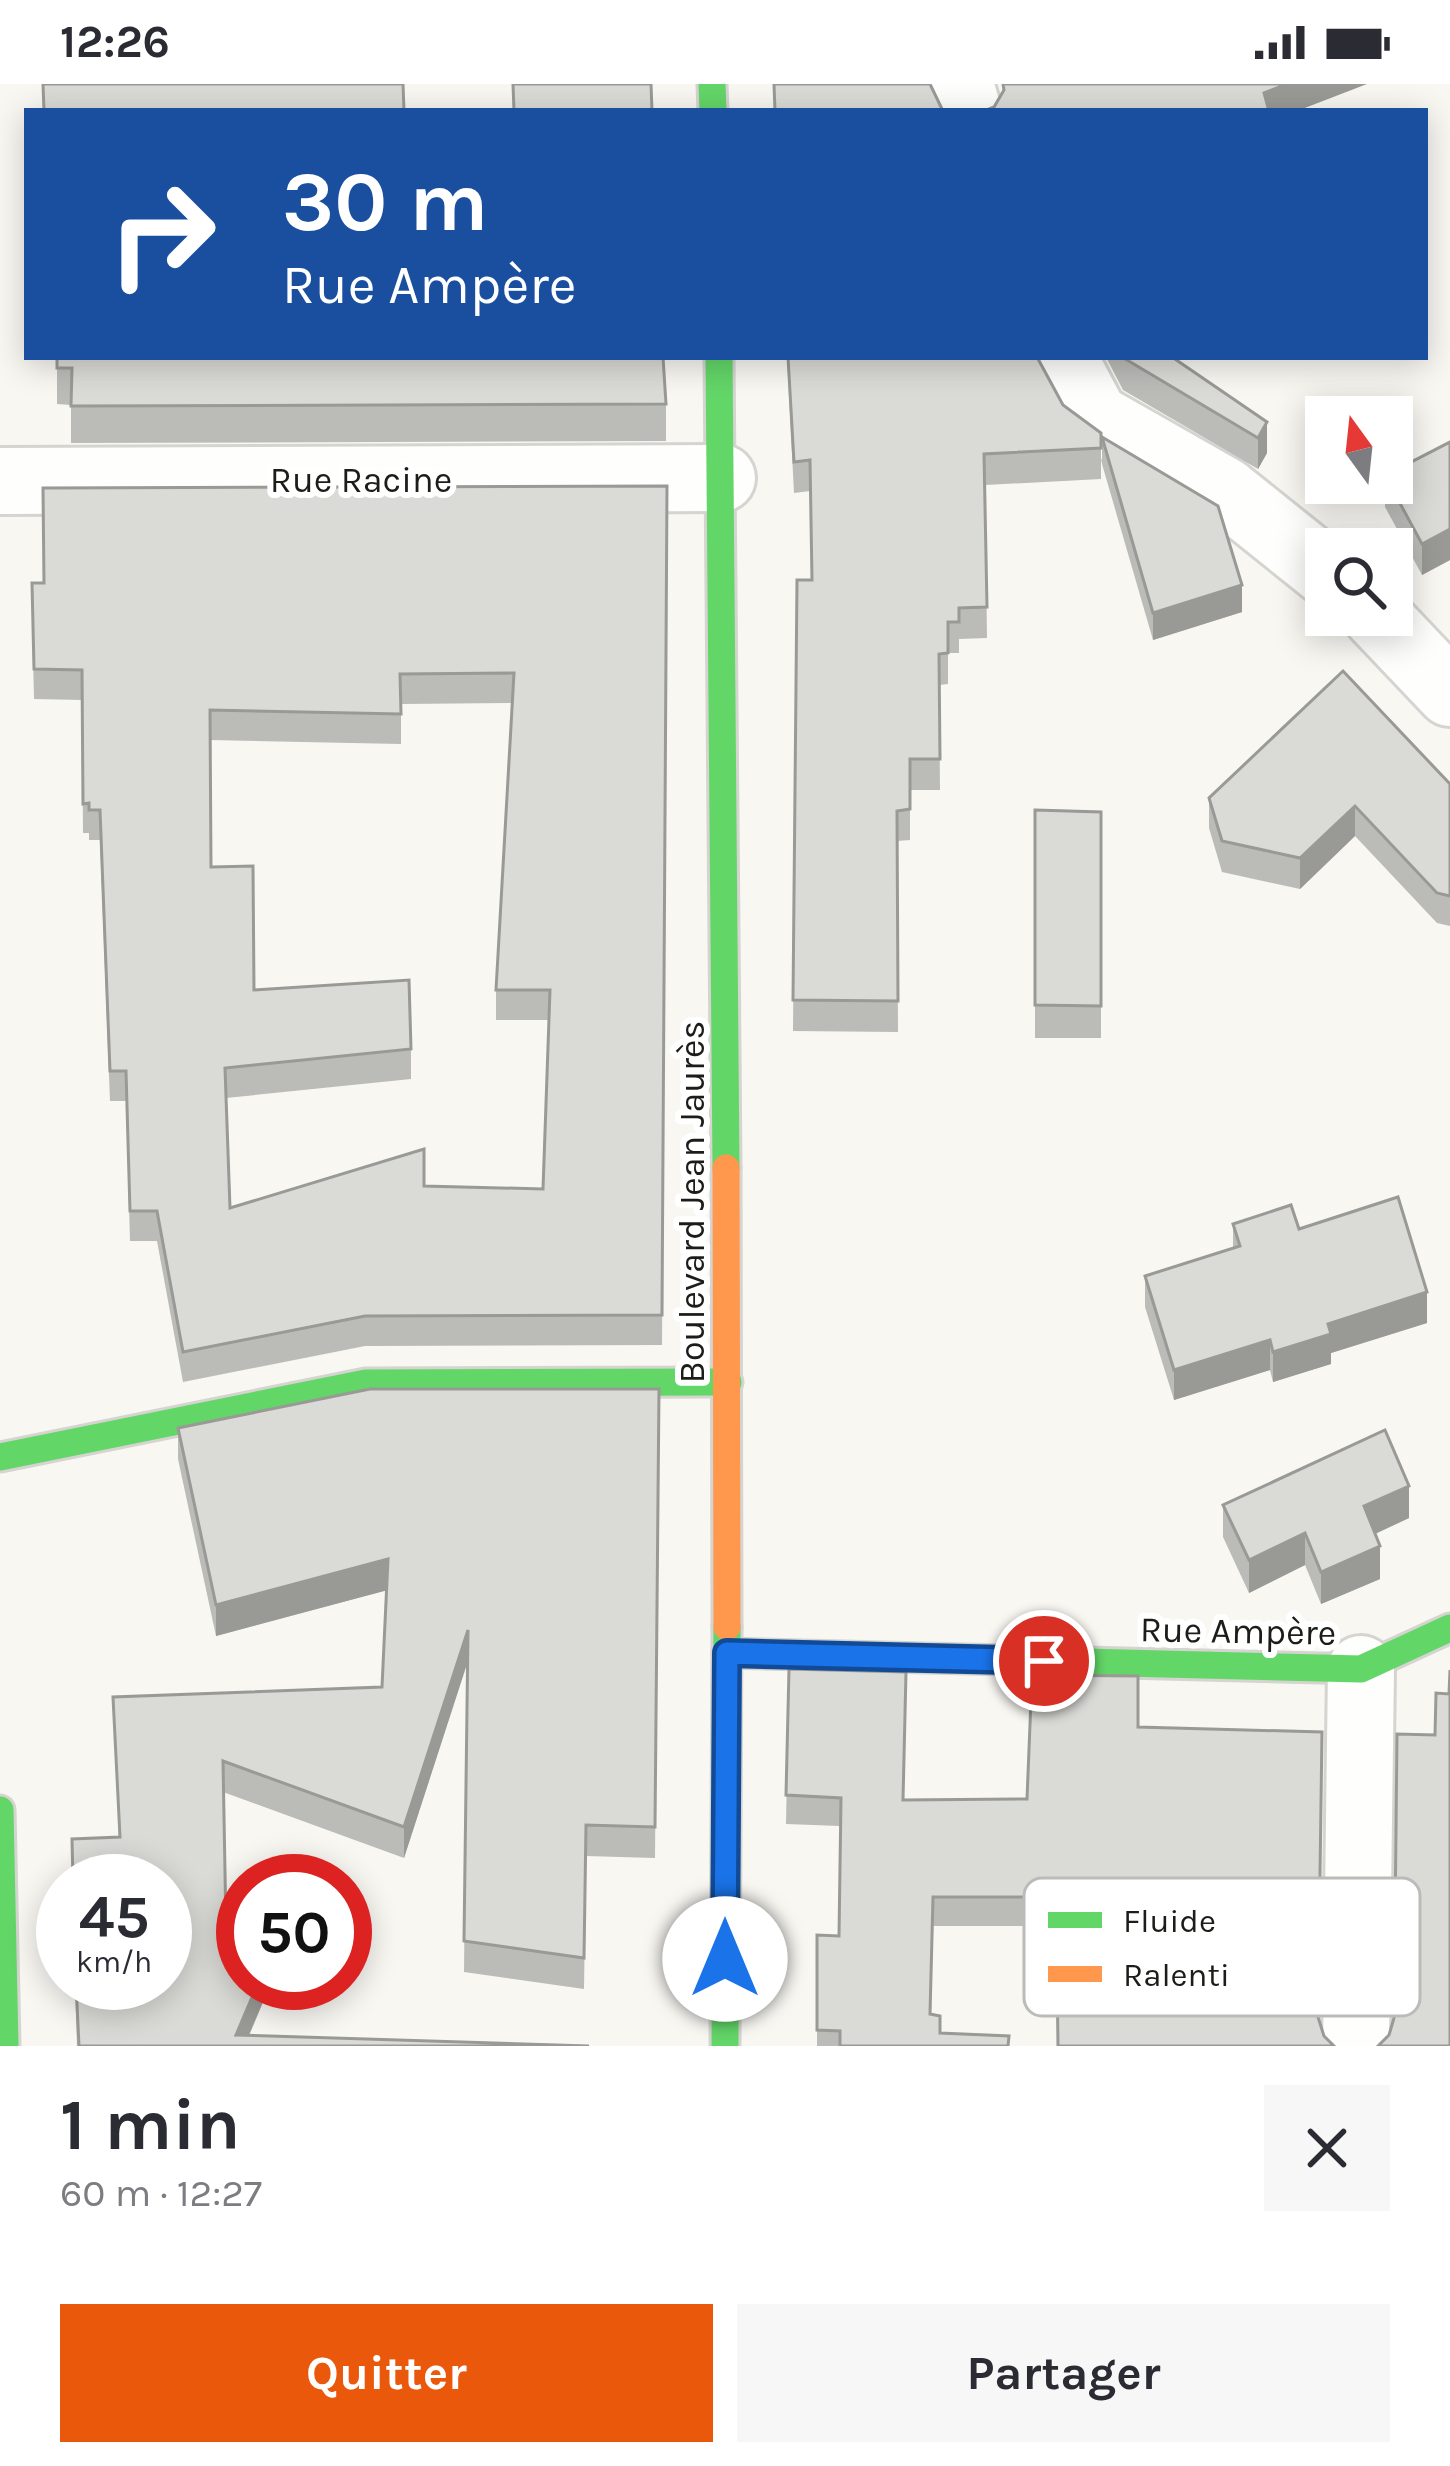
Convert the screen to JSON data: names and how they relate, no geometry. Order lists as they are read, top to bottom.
{
  "streets": {
    "main road": ["Boulevard Jean Jaurès", "Rue Ampère"],
    "street": ["Rue Racine"]
  },
  "crossings": [
    ["Rue Racine", "Boulevard Jean Jaurès"],
    ["Boulevard Jean Jaurès", "Rue Ampère"]
  ],
  "legend": ["Fluide", "Ralenti"],
  "north": "top",
  "page": {
    "status": "12:26",
    "turn": ["30 m", "Rue Ampère"],
    "speed": "45 km/h",
    "limit": "50",
    "heading": ["1 min", "60 m · 12:27"],
    "buttons": ["Quitter", "Partager"]
  }
}
